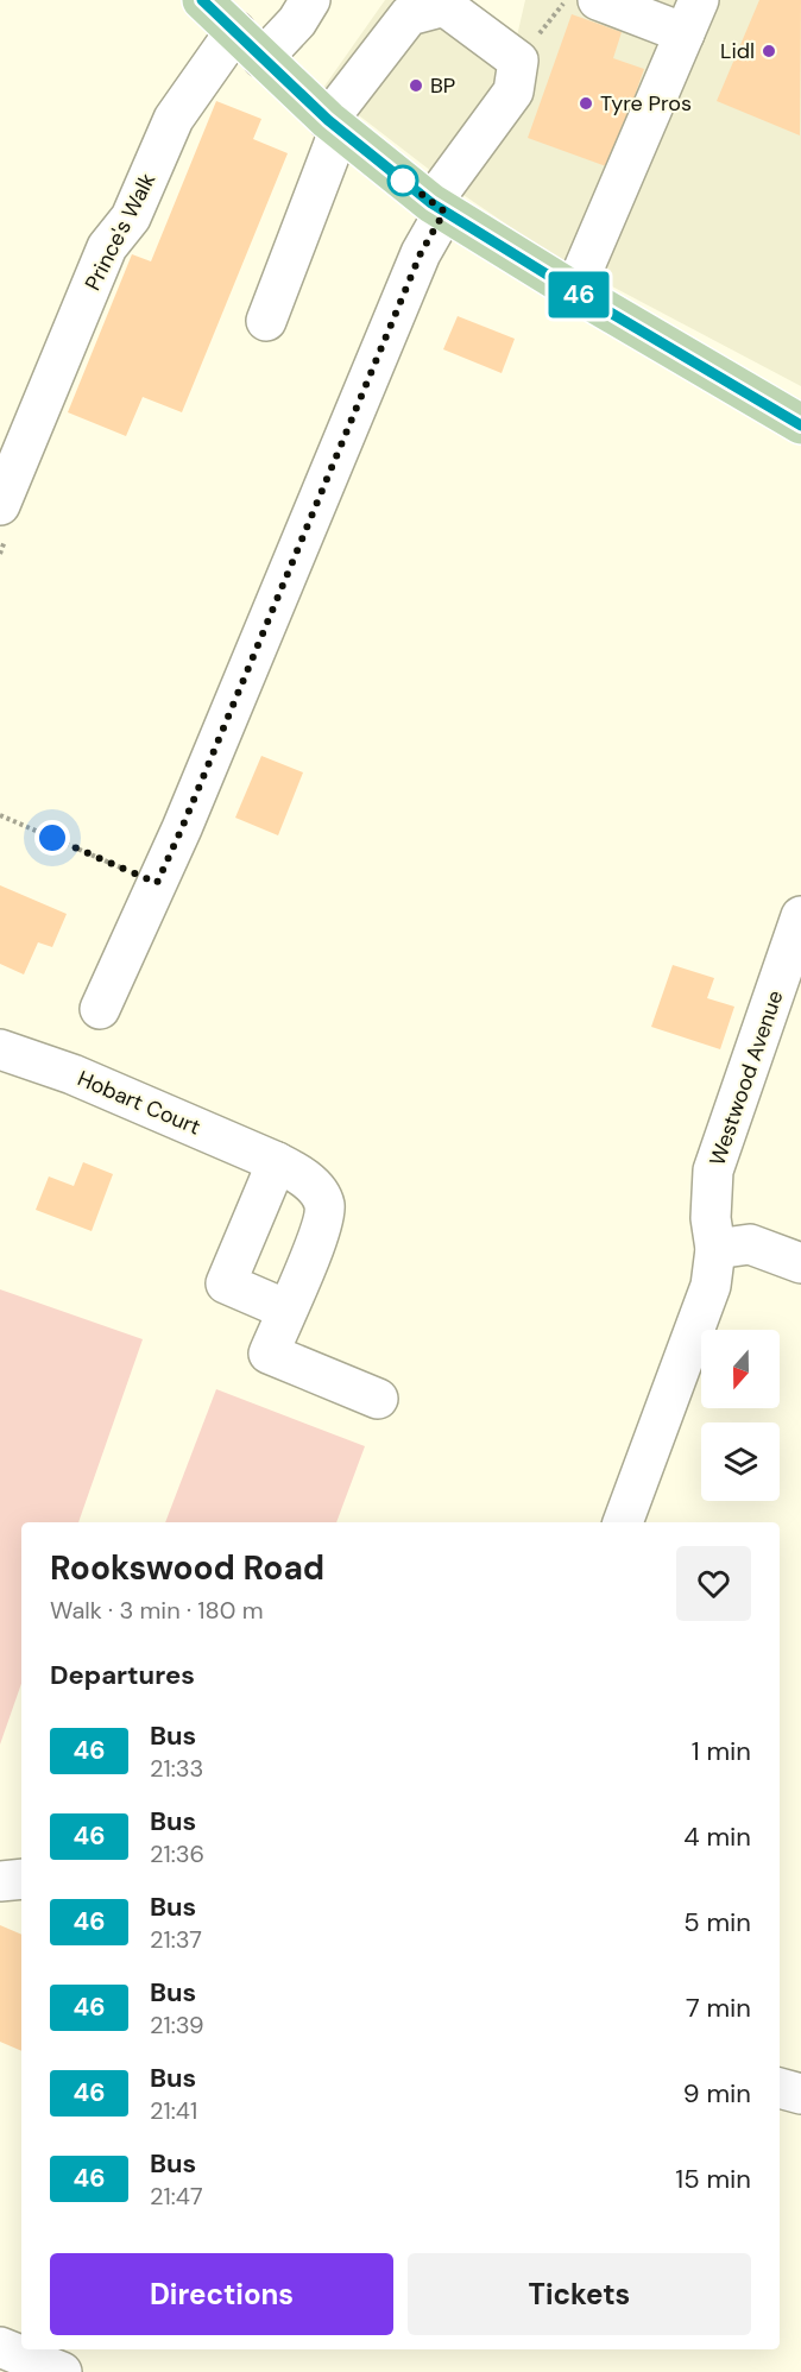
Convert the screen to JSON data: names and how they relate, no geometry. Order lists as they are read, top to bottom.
{
  "streets": {
    "street": ["Prince's Walk", "Westwood Avenue", "Hobart Court"]
  },
  "places": ["Lidl", "BP", "Tyre Pros"],
  "lines": ["bus line 46"],
  "north": "bottom",
  "page": {
    "on_map": "46",
    "heading": [
      ["Rookswood Road", "Walk · 3 min · 180 m"],
      "Departures"
    ],
    "list": [
      {
        "mark": "46",
        "name": "Bus",
        "note": "21:33",
        "value": "1 min"
      },
      {
        "mark": "46",
        "name": "Bus",
        "note": "21:36",
        "value": "4 min"
      },
      {
        "mark": "46",
        "name": "Bus",
        "note": "21:37",
        "value": "5 min"
      },
      {
        "mark": "46",
        "name": "Bus",
        "note": "21:39",
        "value": "7 min"
      },
      {
        "mark": "46",
        "name": "Bus",
        "note": "21:41",
        "value": "9 min"
      },
      {
        "mark": "46",
        "name": "Bus",
        "note": "21:47",
        "value": "15 min"
      }
    ],
    "buttons": ["Directions", "Tickets"]
  }
}
